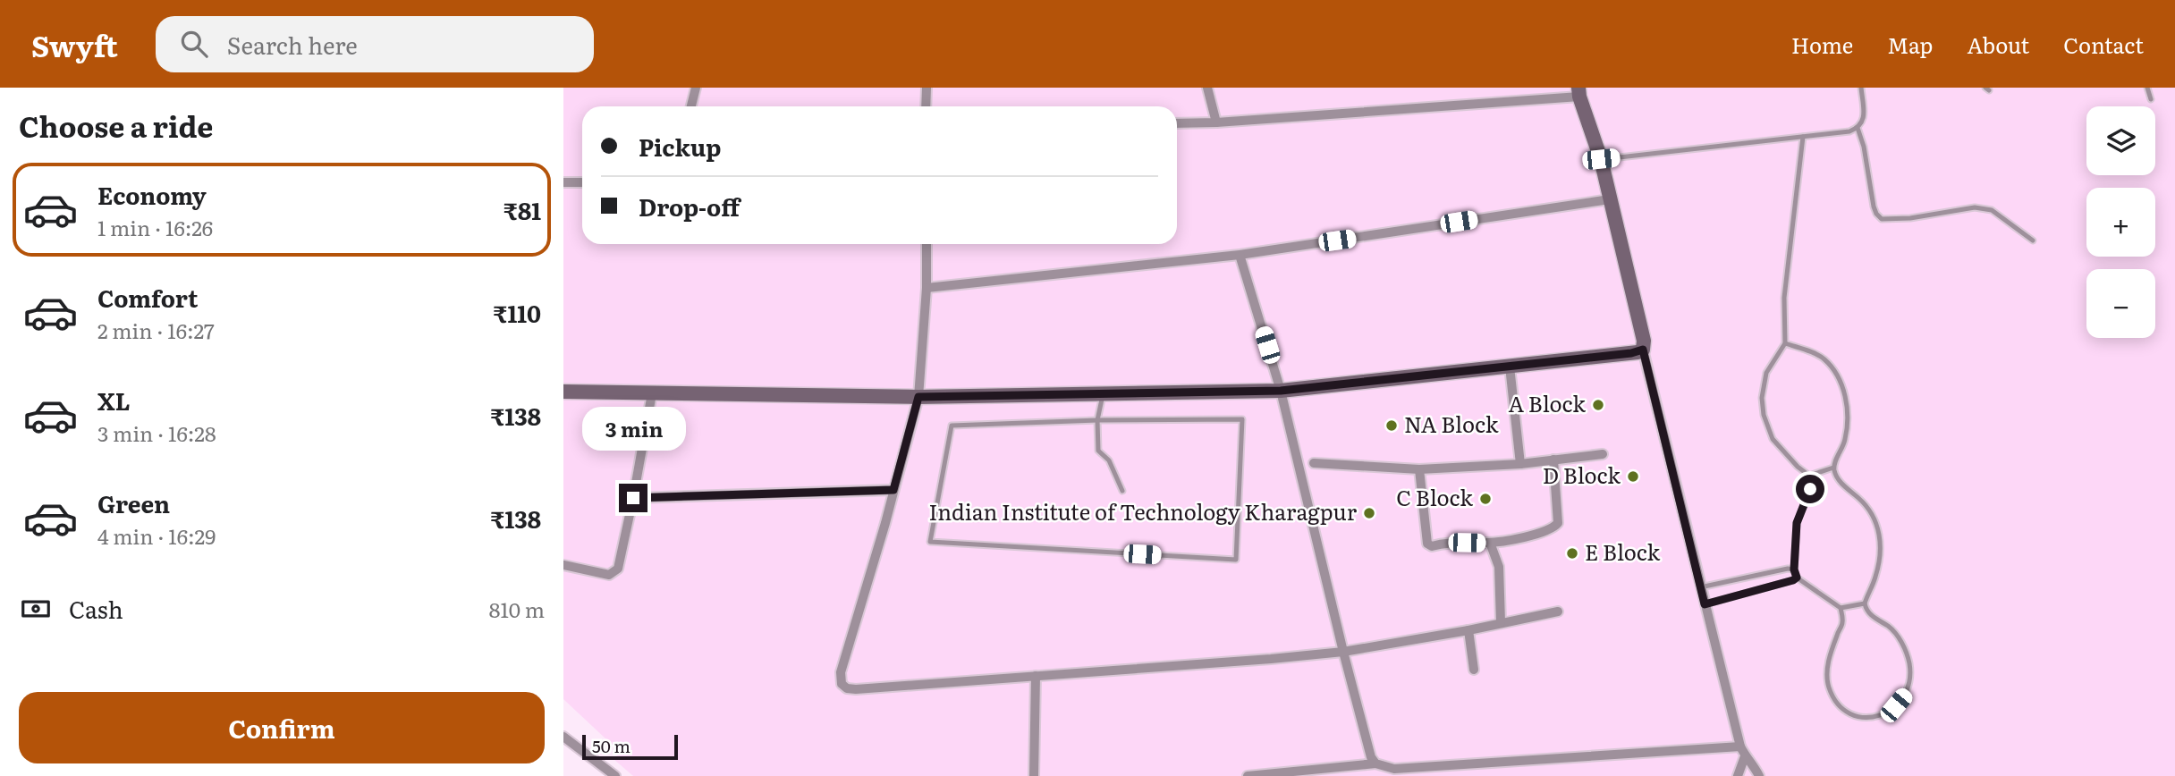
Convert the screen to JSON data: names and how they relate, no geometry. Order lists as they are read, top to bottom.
{
  "places": [
    "A Block",
    "NA Block",
    "D Block",
    "C Block",
    "Indian Institute of Technology Kharagpur",
    "E Block"
  ],
  "scale_bar": "50 m",
  "page": {
    "header": "Swyft",
    "search": "Search here",
    "nav": [
      "Home",
      "Map",
      "About",
      "Contact"
    ],
    "heading": "Choose a ride",
    "map_buttons": ["+", "−"],
    "banner": ["Pickup", "Drop-off"],
    "list": [
      {
        "name": "Economy",
        "note": "1 min · 16:26",
        "value": "₹81"
      },
      {
        "name": "Comfort",
        "note": "2 min · 16:27",
        "value": "₹110"
      },
      {
        "name": "XL",
        "note": "3 min · 16:28",
        "value": "₹138"
      },
      {
        "name": "Green",
        "note": "4 min · 16:29",
        "value": "₹138"
      }
    ],
    "bubble": "3 min",
    "pay": ["Cash", "810 m"],
    "buttons": "Confirm",
    "scale": "50 m"
  }
}
